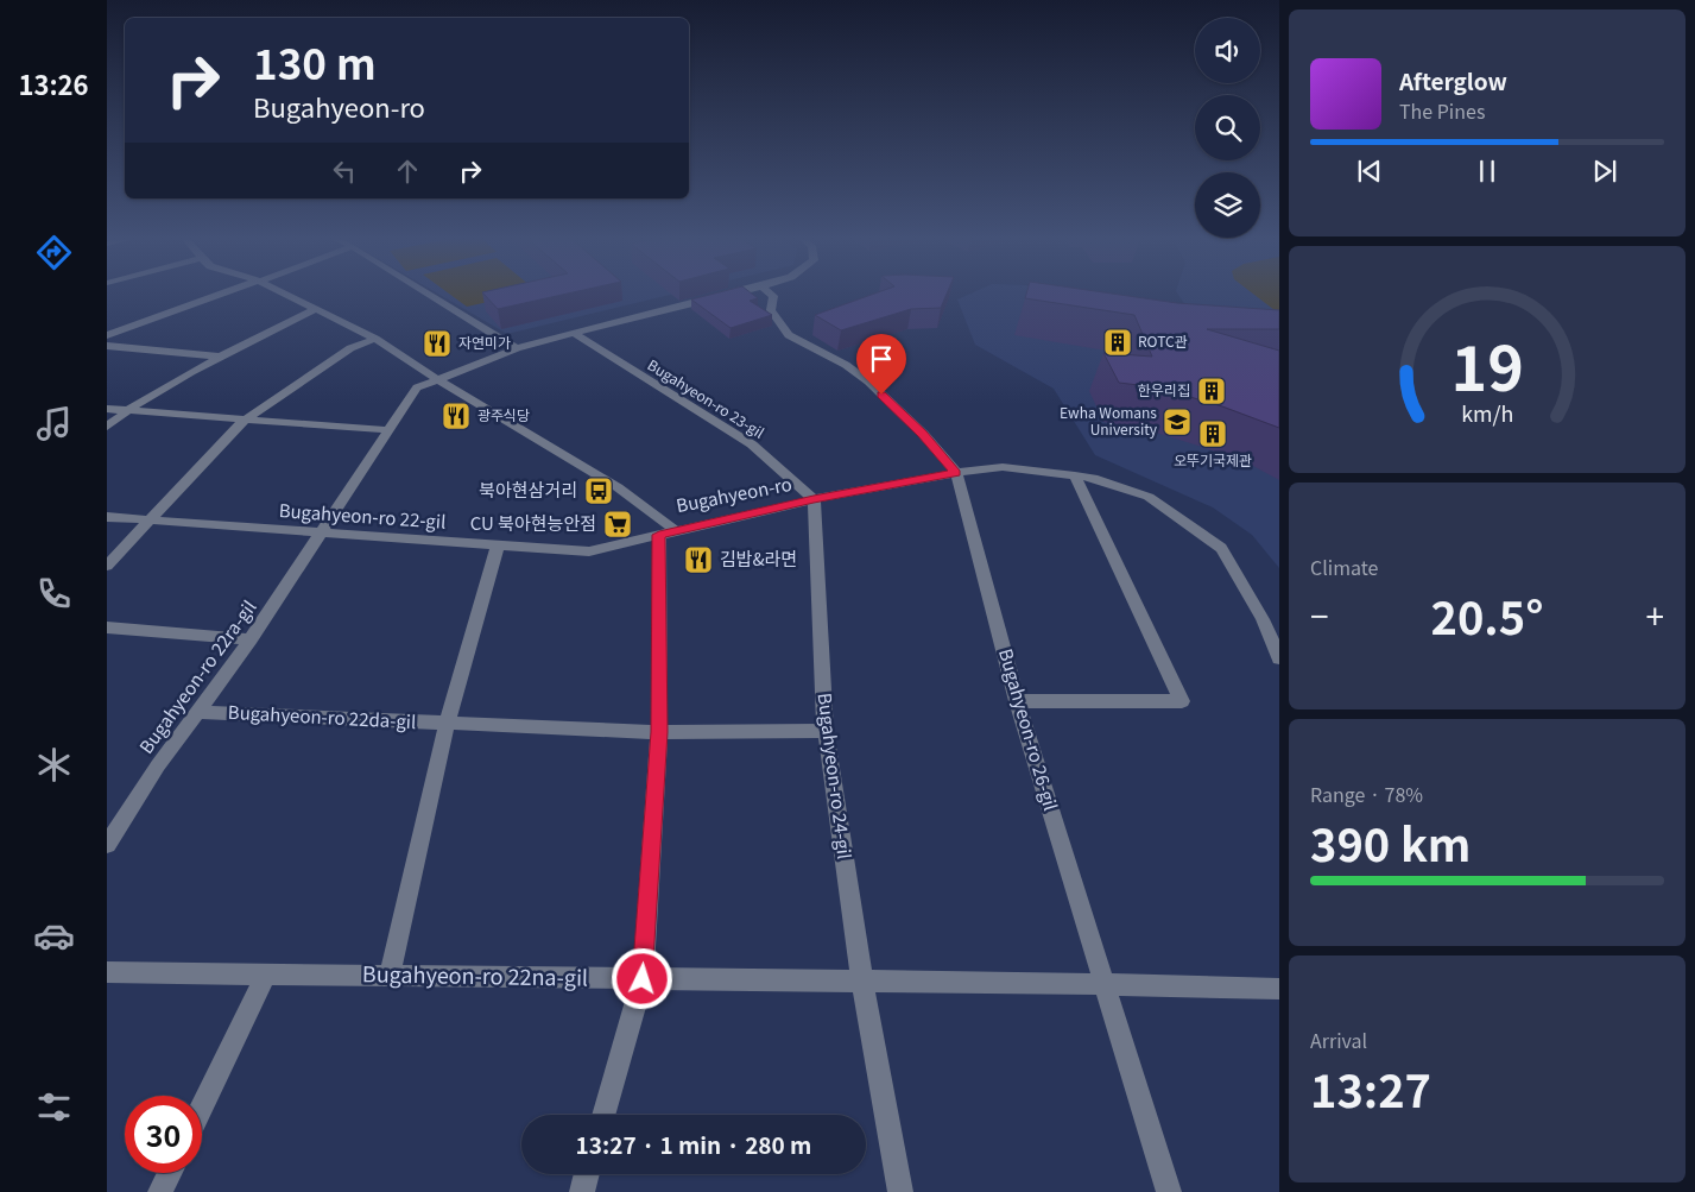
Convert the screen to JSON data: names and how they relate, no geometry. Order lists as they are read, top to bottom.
{
  "streets": {
    "street": [
      "Bugahyeon-ro 23-gil",
      "Bugahyeon-ro",
      "Bugahyeon-ro 22-gil",
      "Bugahyeon-ro 22ra-gil",
      "Bugahyeon-ro 22da-gil",
      "Bugahyeon-ro 26-gil",
      "Bugahyeon-ro 24-gil",
      "Bugahyeon-ro 22na-gil"
    ]
  },
  "crossings": [
    ["Bugahyeon-ro 23-gil", "Bugahyeon-ro"],
    ["Bugahyeon-ro 23-gil", "Bugahyeon-ro 24-gil"],
    ["Bugahyeon-ro", "Bugahyeon-ro 22-gil"],
    ["Bugahyeon-ro", "Bugahyeon-ro 26-gil"],
    ["Bugahyeon-ro", "Bugahyeon-ro 24-gil"],
    ["Bugahyeon-ro 22-gil", "Bugahyeon-ro 22ra-gil"],
    ["Bugahyeon-ro 22ra-gil", "Bugahyeon-ro 22da-gil"],
    ["Bugahyeon-ro 22da-gil", "Bugahyeon-ro 24-gil"],
    ["Bugahyeon-ro 24-gil", "Bugahyeon-ro 22na-gil"]
  ],
  "places": {
    "building": ["ROTC관", "한우리집", "오뚜기국제관"],
    "restaurant": ["자연미가", "광주식당", "김밥&라면"],
    "school or university": ["Ewha Womans University"],
    "bus stop": ["북아현삼거리"],
    "supermarket": ["CU 북아현능안점"]
  },
  "page": {
    "tabs": "13:26",
    "turn": ["130 m", "Bugahyeon-ro"],
    "song": ["Afterglow", "The Pines"],
    "tile": [
      "Climate",
      ["Range · 78%", "390 km"],
      ["Arrival", "13:27"]
    ],
    "heat": ["−", "20.5°", "+"],
    "limit": "30",
    "trip": "13:27 · 1 min · 280 m",
    "gauge": ["19", "km/h"]
  }
}
